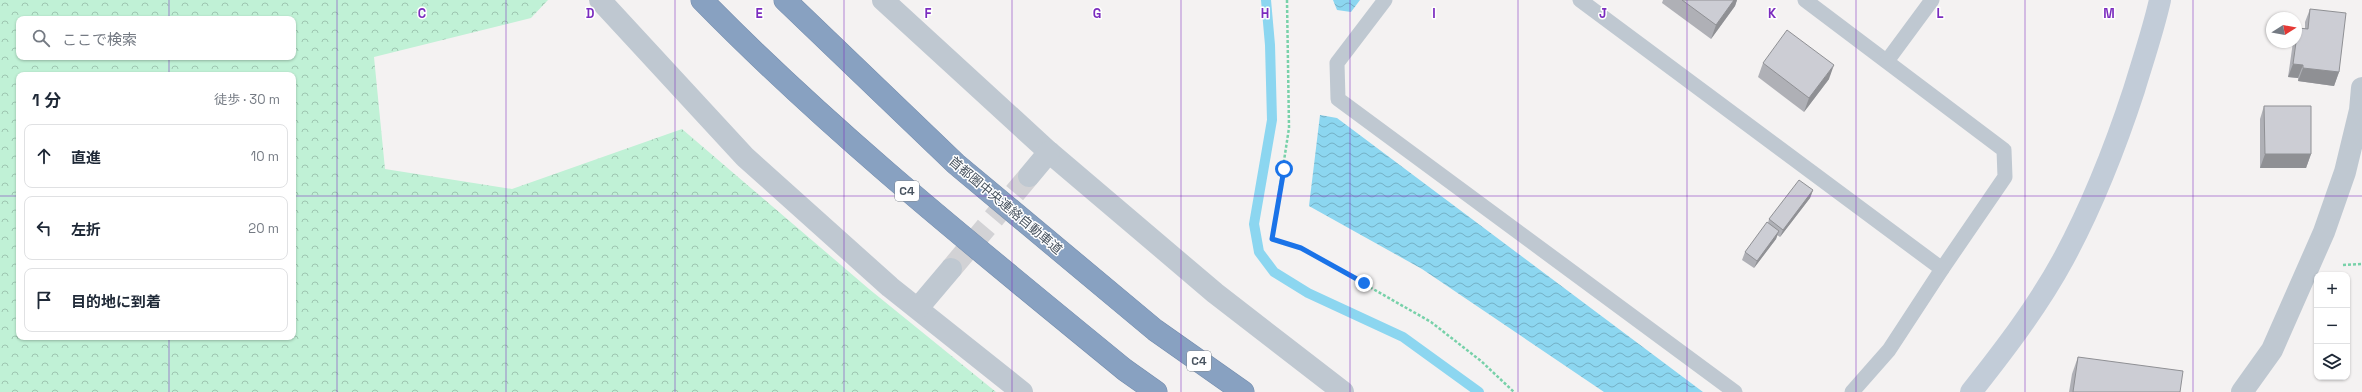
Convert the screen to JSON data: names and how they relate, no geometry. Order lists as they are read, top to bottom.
{
  "streets": {
    "highway": ["C4", "首都圏中央連絡自動車道"]
  },
  "north": "right",
  "page": {
    "search": "ここで検索",
    "heading": ["1 分", "徒歩 · 30 m"],
    "list": [
      ["直進", "10 m"],
      ["左折", "20 m"],
      "目的地に到着"
    ],
    "map_buttons": ["+", "−"]
  },
  "grid": {
    "columns": [
      "C",
      "D",
      "E",
      "F",
      "G",
      "H",
      "I",
      "J",
      "K",
      "L",
      "M"
    ]
  }
}
